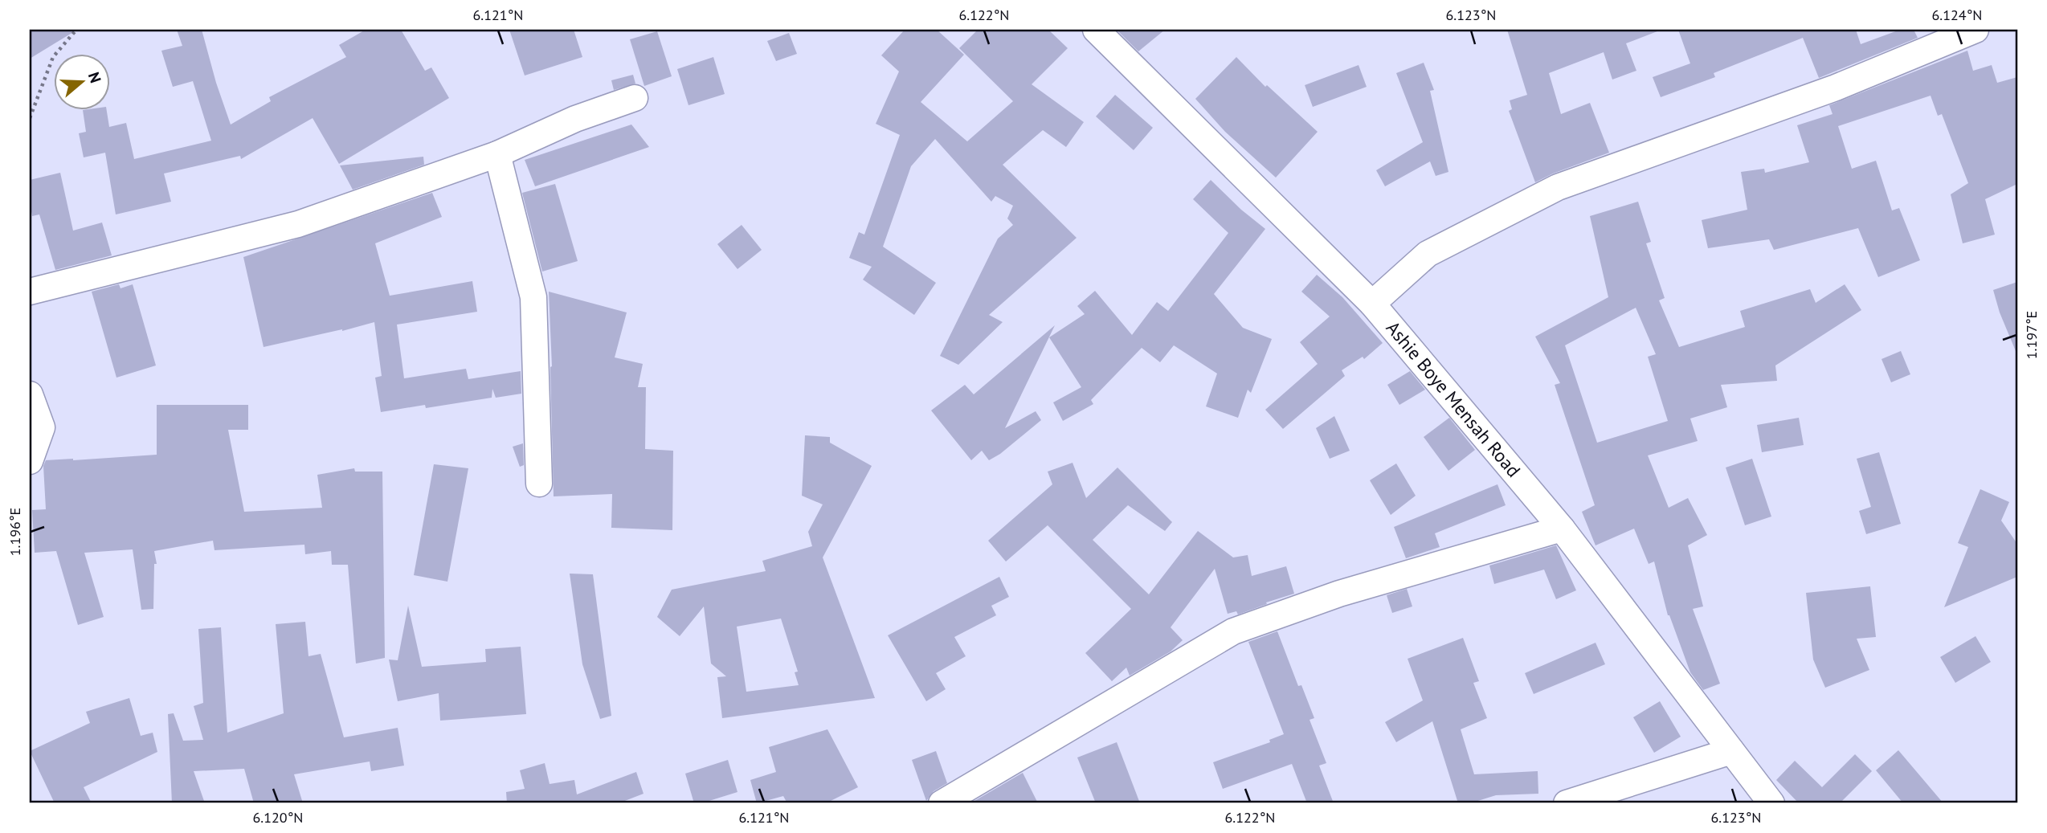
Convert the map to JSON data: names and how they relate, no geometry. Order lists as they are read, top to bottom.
{
  "streets": {
    "street": ["Ashie Boye Mensah Road"]
  },
  "north": "right",
  "coordinates": [
    "6.121°N",
    "6.122°N",
    "6.123°N",
    "6.124°N",
    "1.197°E",
    "1.196°E",
    "6.120°N"
  ]
}
